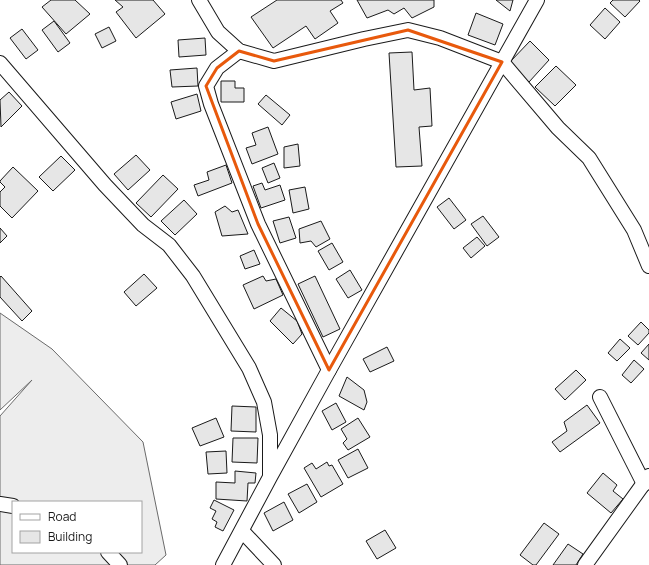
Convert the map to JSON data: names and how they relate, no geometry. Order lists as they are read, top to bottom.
{
  "legend": ["Road", "Building"]
}
